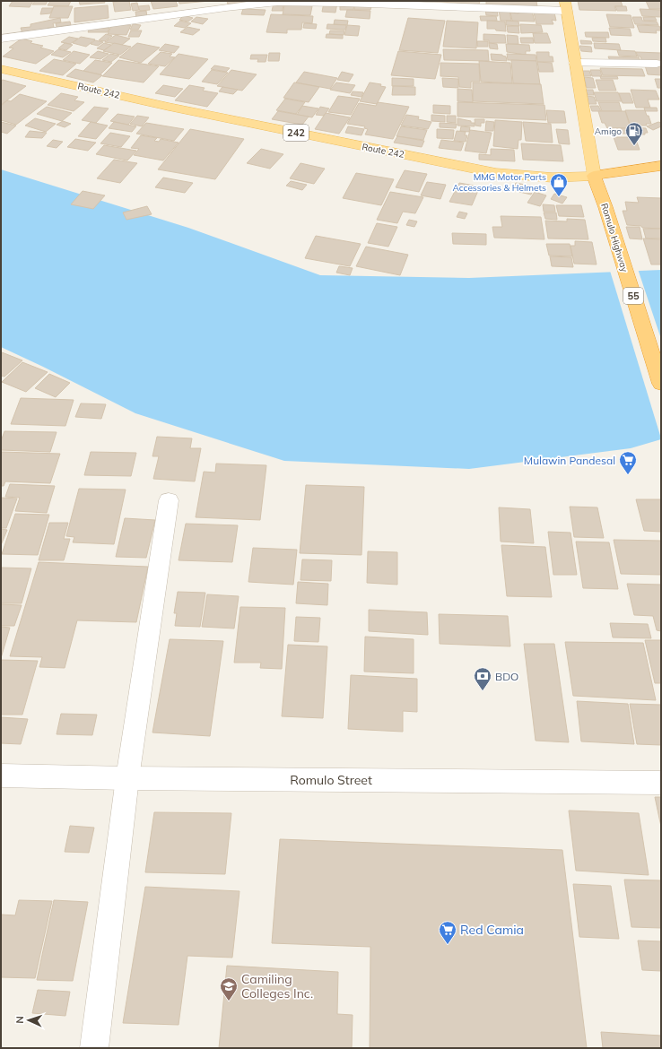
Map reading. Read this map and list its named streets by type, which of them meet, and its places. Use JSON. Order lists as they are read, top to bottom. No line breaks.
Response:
{"streets":{"highway":["Romulo Highway","55"],"main road":["Route 242","242"],"street":["Romulo Street"]},"crossings":[["Route 242","Romulo Highway"]],"places":{"fuel station":["Amigo"],"shop":["MMG Motor Parts Accessories & Helmets"],"supermarket":["Mulawin Pandesal","Red Camia"],"bank":["BDO"],"school or university":["Camiling Colleges Inc."]},"north":"left"}
